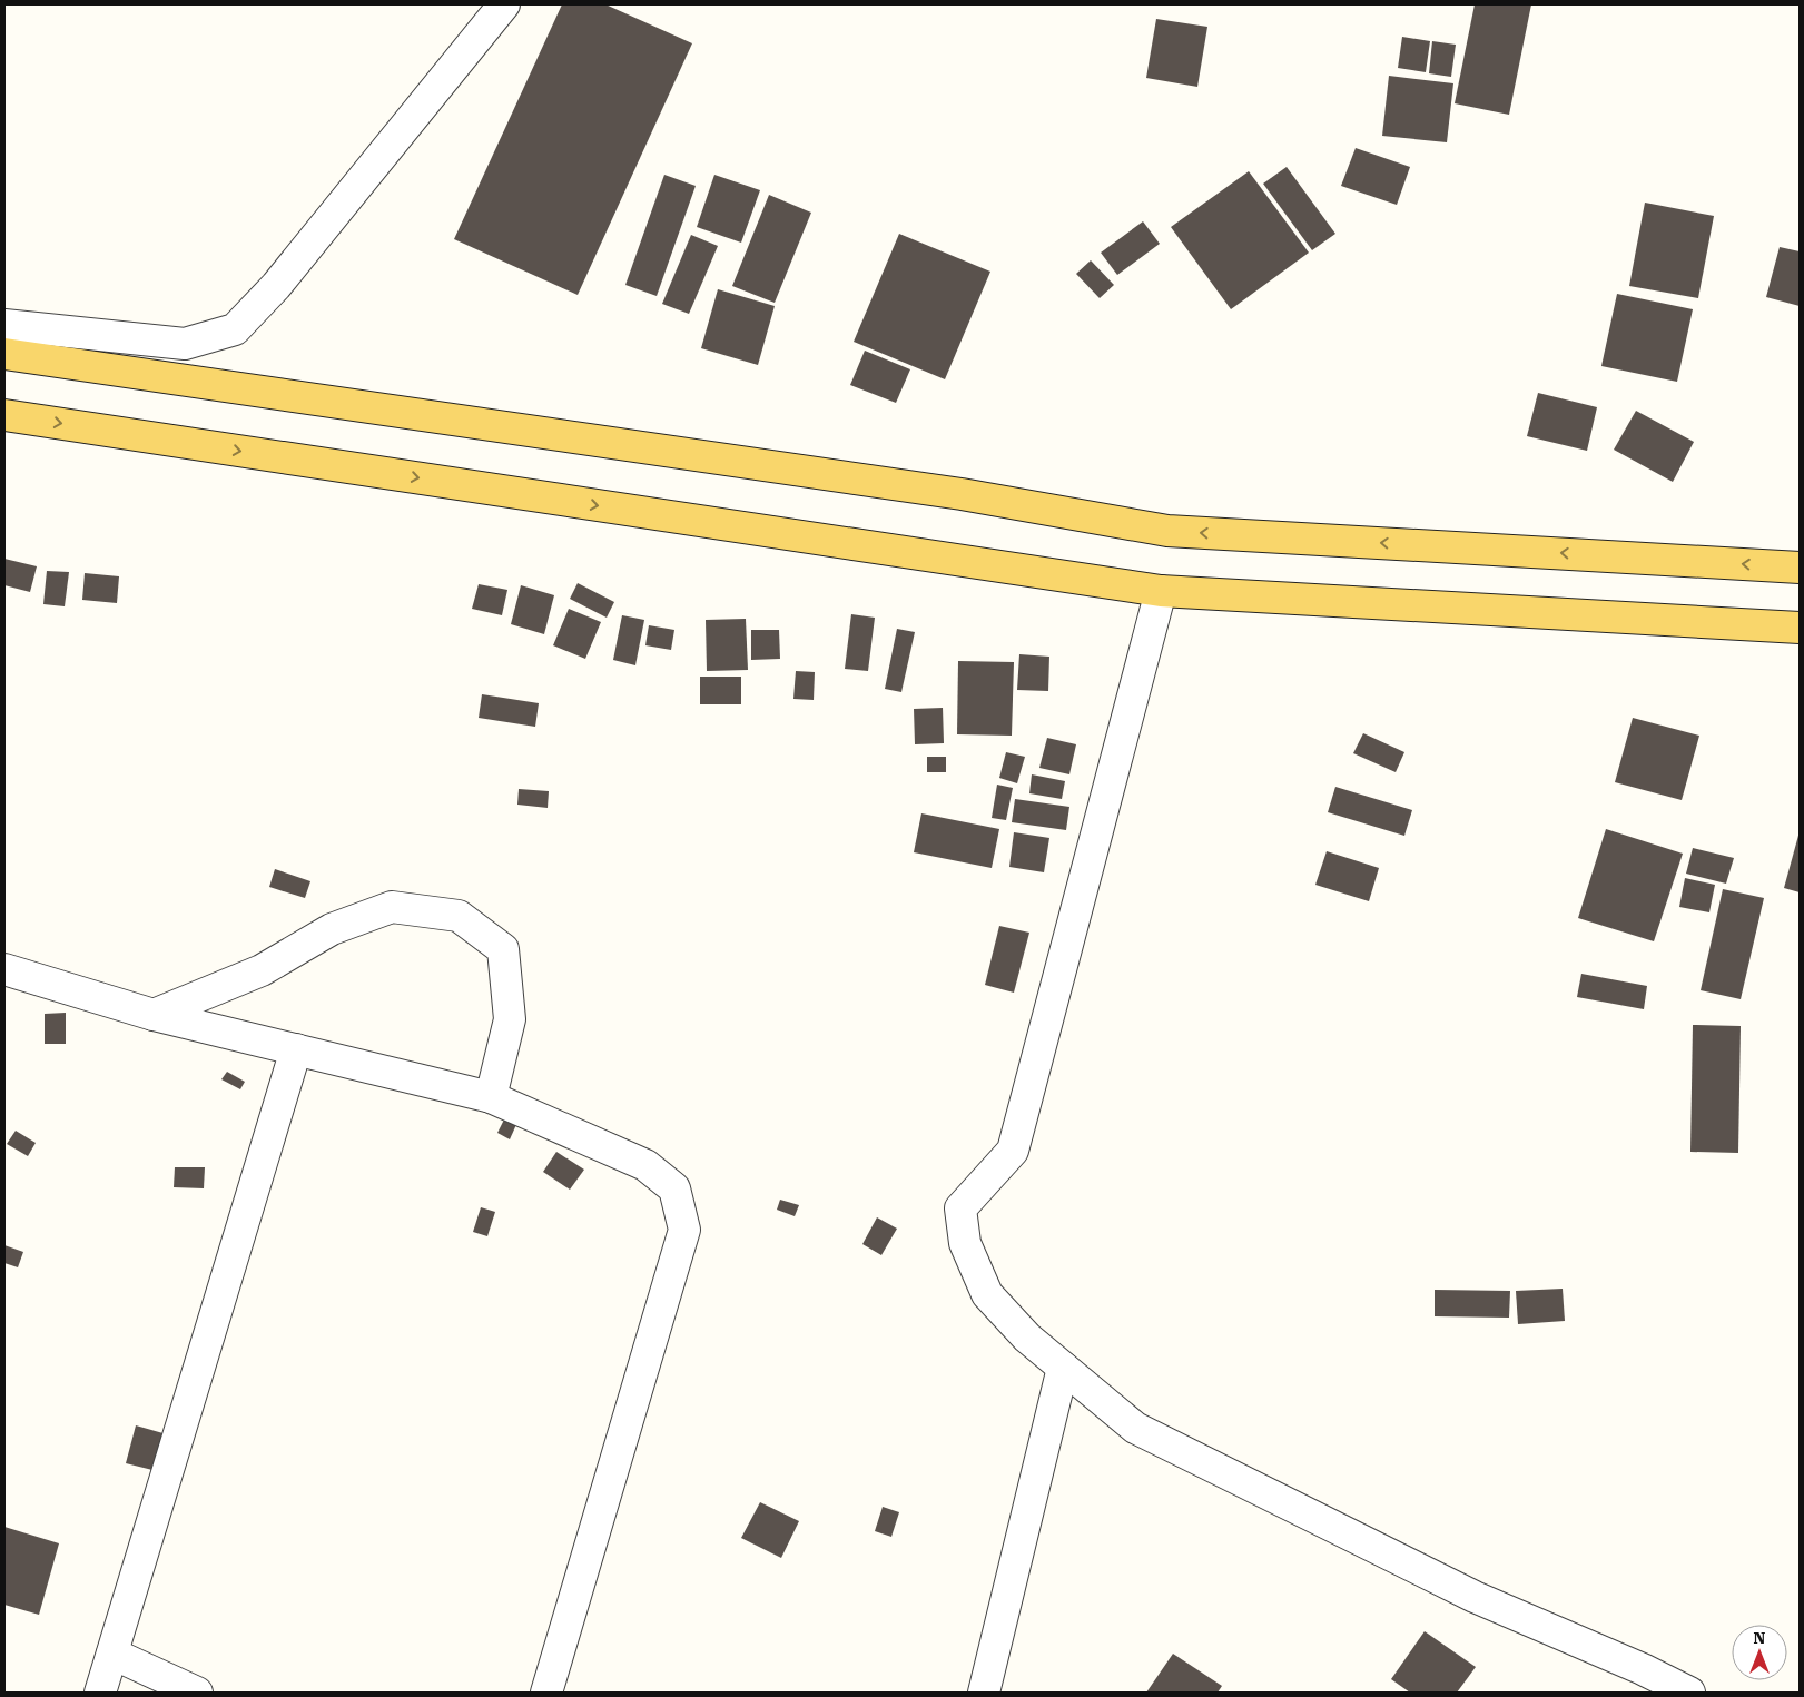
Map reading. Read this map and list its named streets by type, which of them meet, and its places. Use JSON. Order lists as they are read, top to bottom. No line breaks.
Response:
{"north":"top"}
